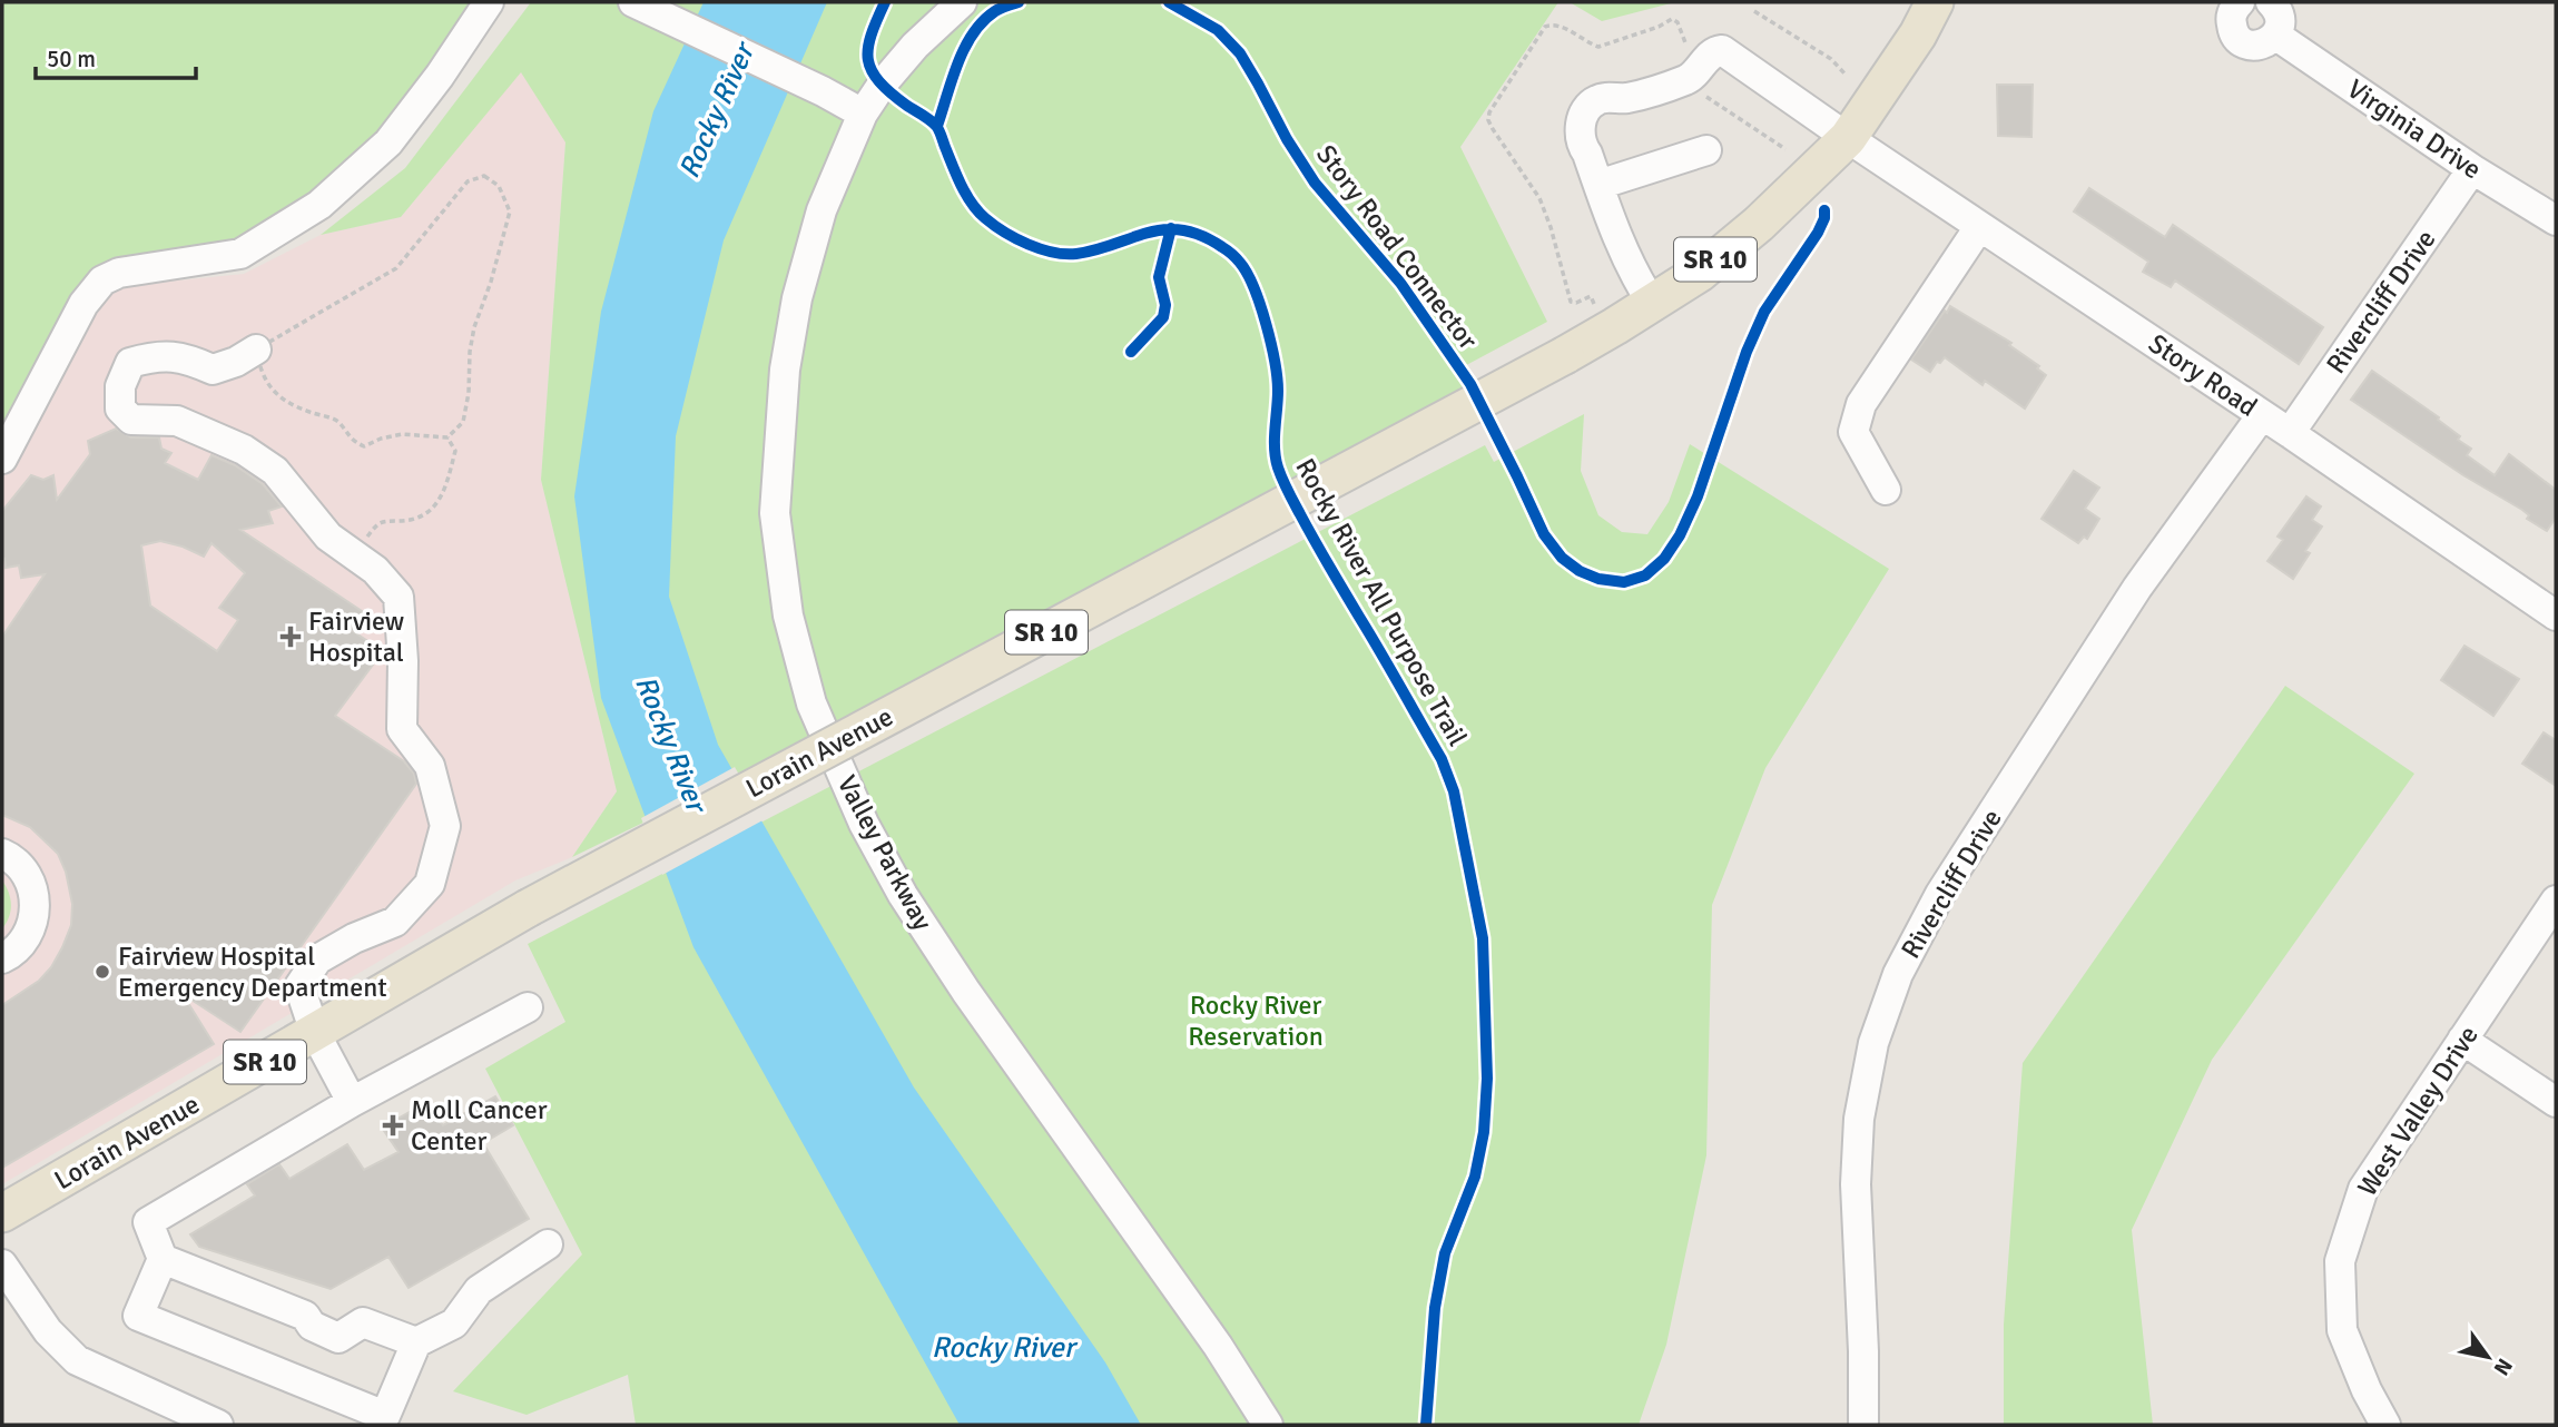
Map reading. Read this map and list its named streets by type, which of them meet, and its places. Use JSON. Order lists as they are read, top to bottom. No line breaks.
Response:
{"streets":{"main road":["SR 10","Lorain Avenue"],"street":["Virginia Drive","Rivercliff Drive","Story Road","Valley Parkway","West Valley Drive"],"cycle path":["Story Road Connector","Rocky River All Purpose Trail"]},"crossings":[["Virginia Drive","Rivercliff Drive"],["SR 10","Story Road"],["SR 10","Lorain Avenue"],["Rivercliff Drive","Story Road"]],"water":["Rocky River"],"parks":["Rocky River Reservation"],"places":{"health":["Fairview Hospital","Moll Cancer Center"],"other":["Fairview Hospital Emergency Department"]},"scale_bar":"50 m","north":"bottom right"}
